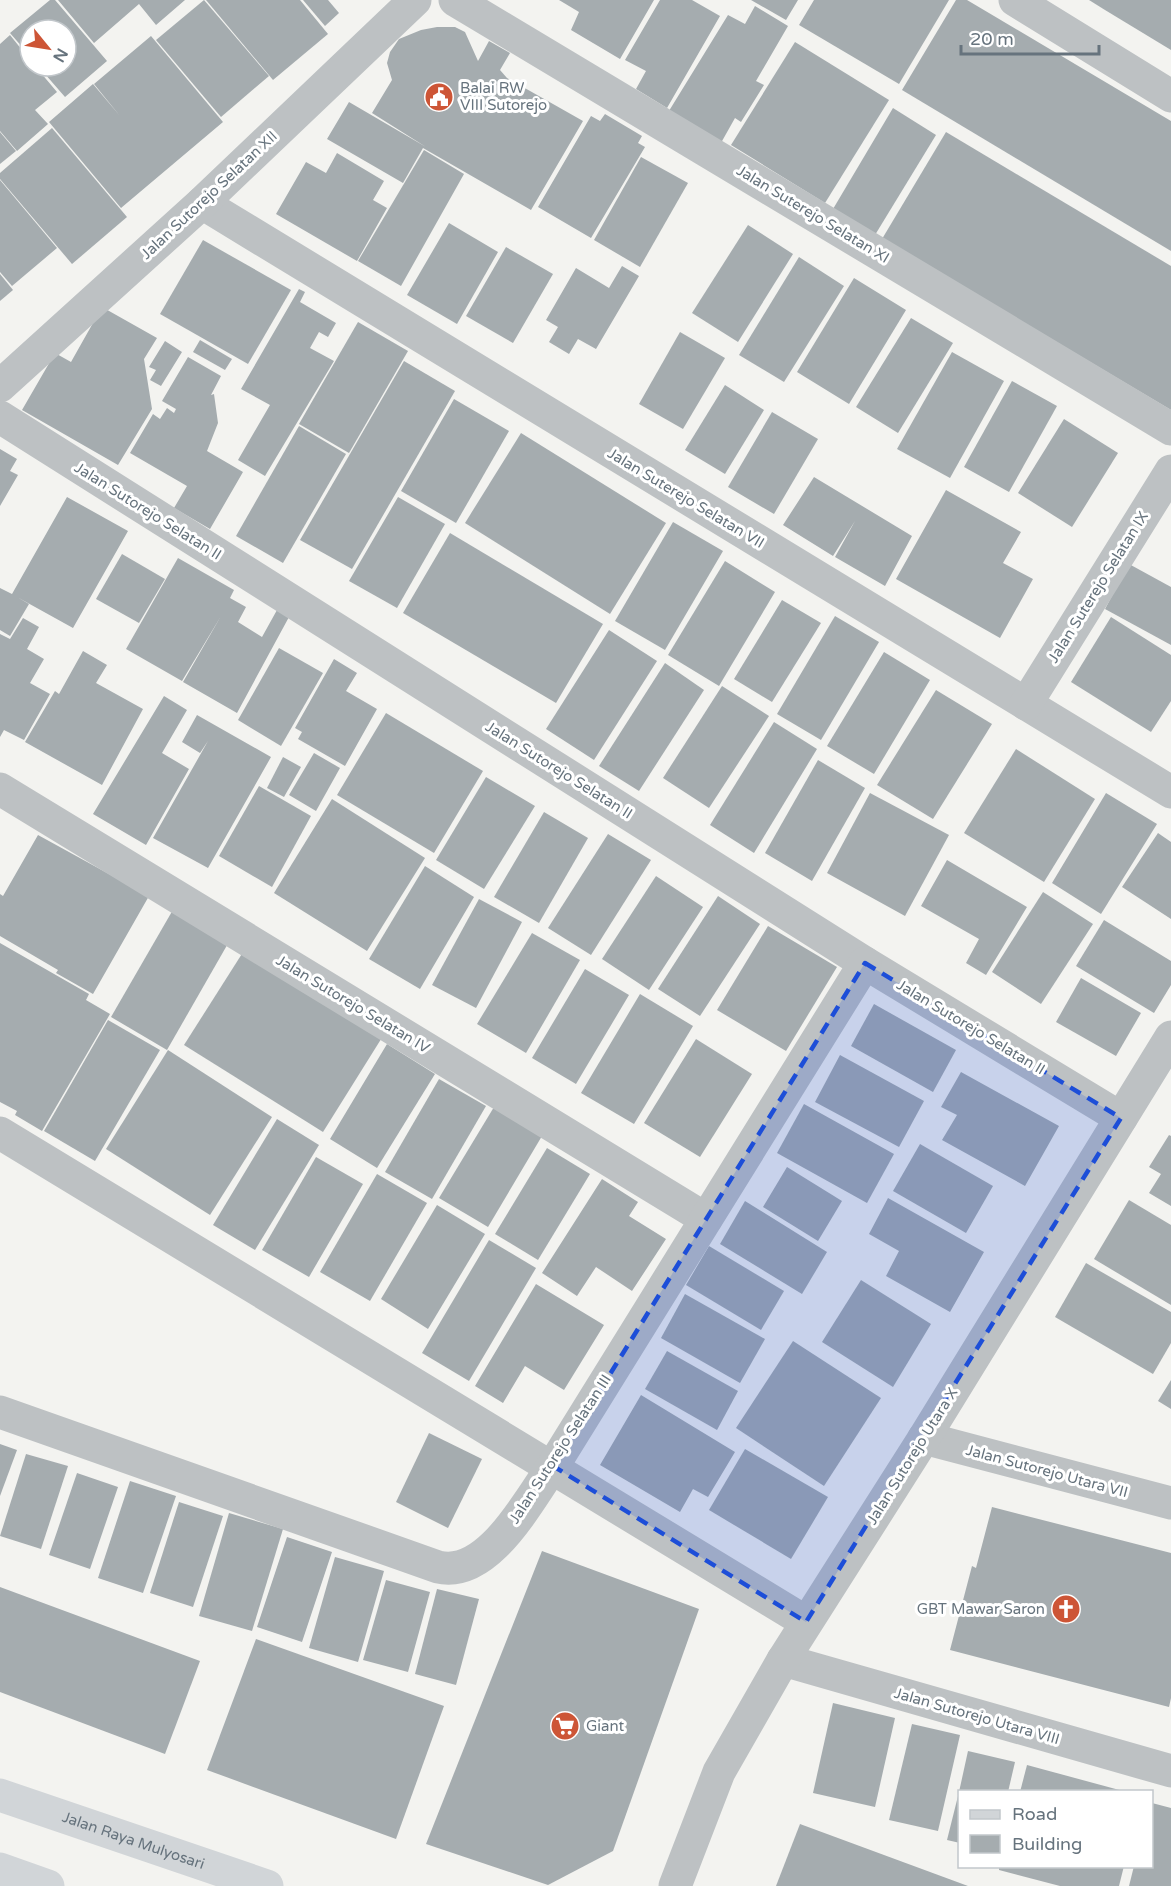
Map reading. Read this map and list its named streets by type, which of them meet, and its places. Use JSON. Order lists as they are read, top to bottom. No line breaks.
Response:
{"streets":{"main road":["Jalan Raya Mulyosari"],"street":["Jalan Sutorejo Selatan XII","Jalan Suterejo Selatan XI","Jalan Suterejo Selatan VII","Jalan Sutorejo Selatan II","Jalan Suterejo Selatan IX","Jalan Sutorejo Selatan IV","Jalan Sutorejo Selatan III","Jalan Sutorejo Utara X","Jalan Sutorejo Utara VII","Jalan Sutorejo Utara VIII"]},"crossings":[["Jalan Sutorejo Selatan XII","Jalan Suterejo Selatan VII"],["Jalan Suterejo Selatan VII","Jalan Suterejo Selatan IX"],["Jalan Sutorejo Selatan II","Jalan Sutorejo Selatan III"],["Jalan Sutorejo Selatan II","Jalan Sutorejo Utara X"],["Jalan Sutorejo Selatan IV","Jalan Sutorejo Selatan III"],["Jalan Sutorejo Utara X","Jalan Sutorejo Utara VII"],["Jalan Sutorejo Utara X","Jalan Sutorejo Utara VIII"]],"places":{"public building":["Balai RW VIII Sutorejo"],"church":["GBT Mawar Saron"],"supermarket":["Giant"]},"legend":["Road","Building"],"scale_bar":"20 m","north":"bottom right"}
